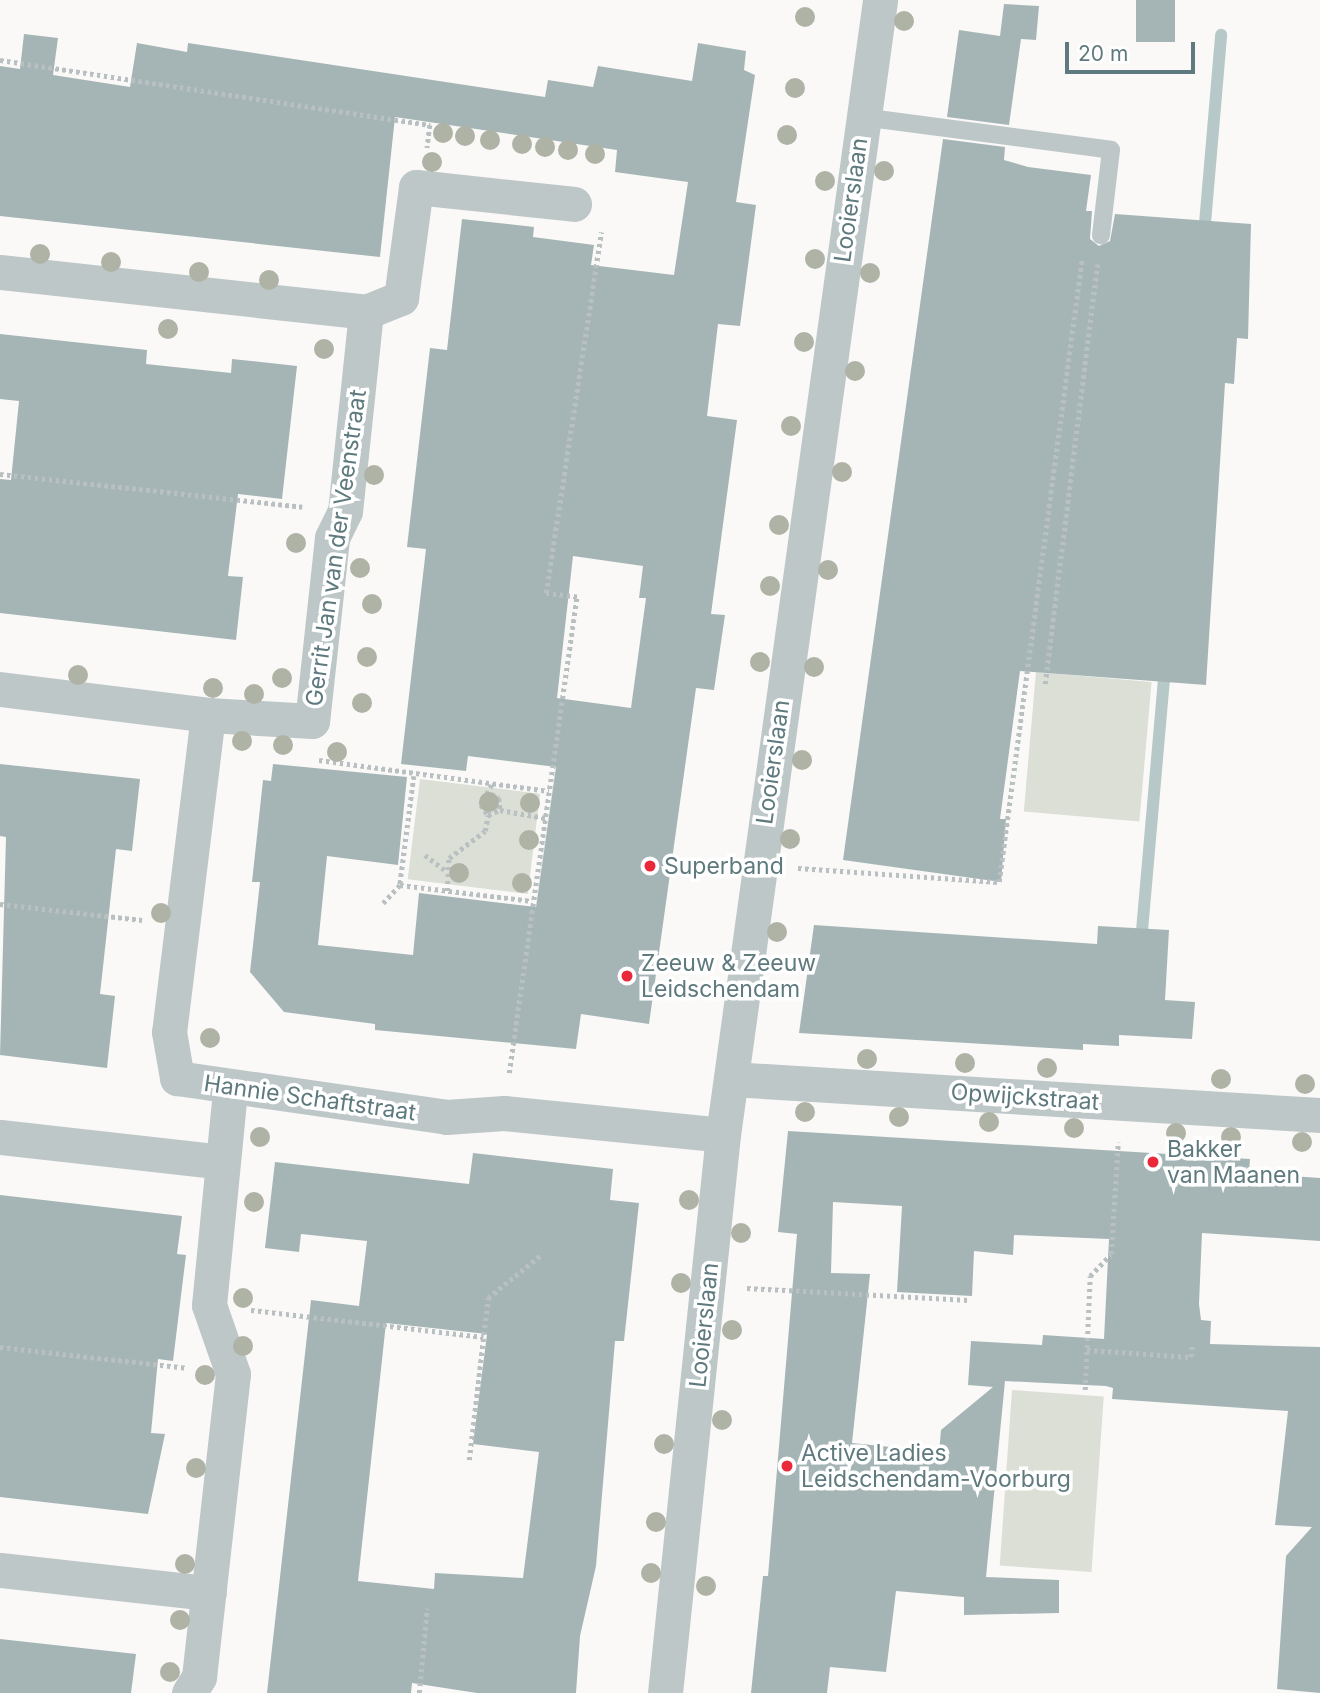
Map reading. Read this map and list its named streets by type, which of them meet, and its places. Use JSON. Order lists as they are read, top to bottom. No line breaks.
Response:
{"streets":{"street":["Looierslaan","Gerrit Jan van der Veenstraat","Opwijckstraat","Hannie Schaftstraat"]},"crossings":[["Looierslaan","Opwijckstraat"],["Looierslaan","Hannie Schaftstraat"],["Gerrit Jan van der Veenstraat","Hannie Schaftstraat"]],"places":["Superband","Zeeuw & Zeeuw Leidschendam","Bakker van Maanen","Active Ladies Leidschendam-Voorburg"],"scale_bar":"20 m"}
